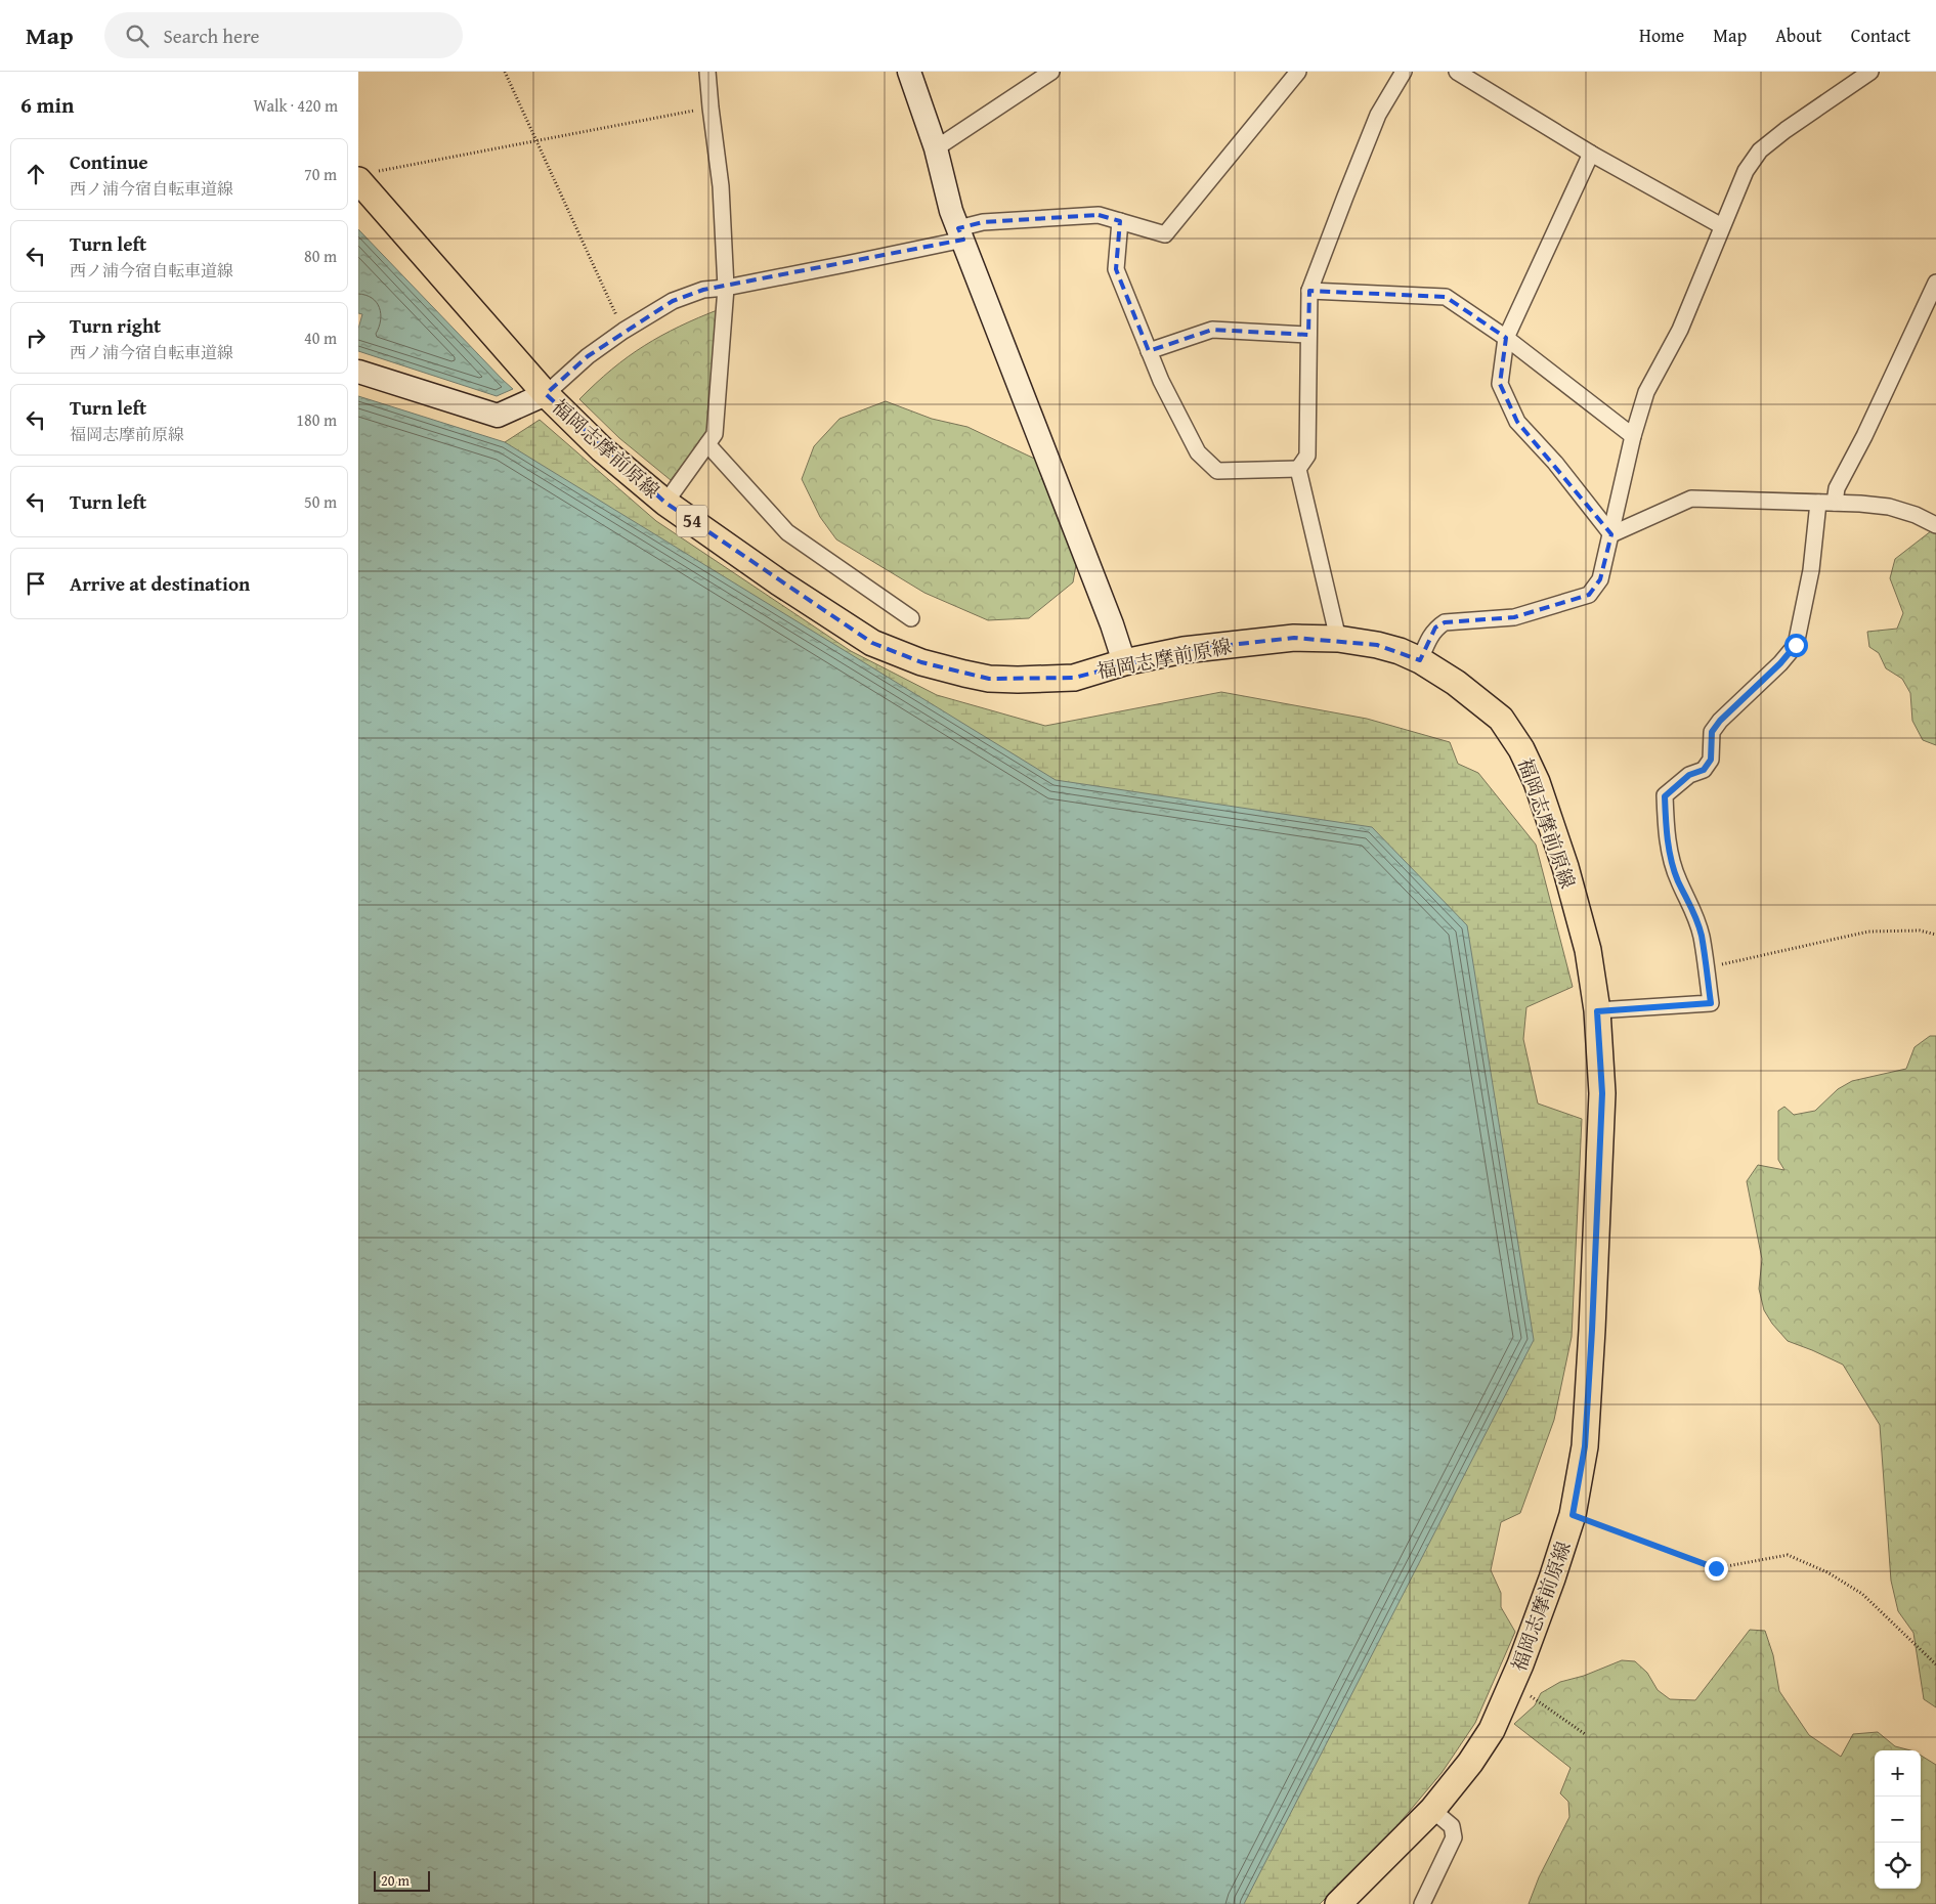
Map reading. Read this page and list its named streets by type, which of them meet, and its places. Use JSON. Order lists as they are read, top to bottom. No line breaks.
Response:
{"streets":{"main road":["福岡志摩前原線","54"]},"scale_bar":"20 m","page":{"header":"Map","search":"Search here","nav":["Home","Map","About","Contact"],"heading":["6 min","Walk · 420 m"],"list":[["Continue","西ノ浦今宿自転車道線","70 m"],["Turn left","西ノ浦今宿自転車道線","80 m"],["Turn right","西ノ浦今宿自転車道線","40 m"],["Turn left","福岡志摩前原線","180 m"],["Turn left","50 m"],"Arrive at destination"],"map_buttons":["+","−"],"scale":"20 m"}}
